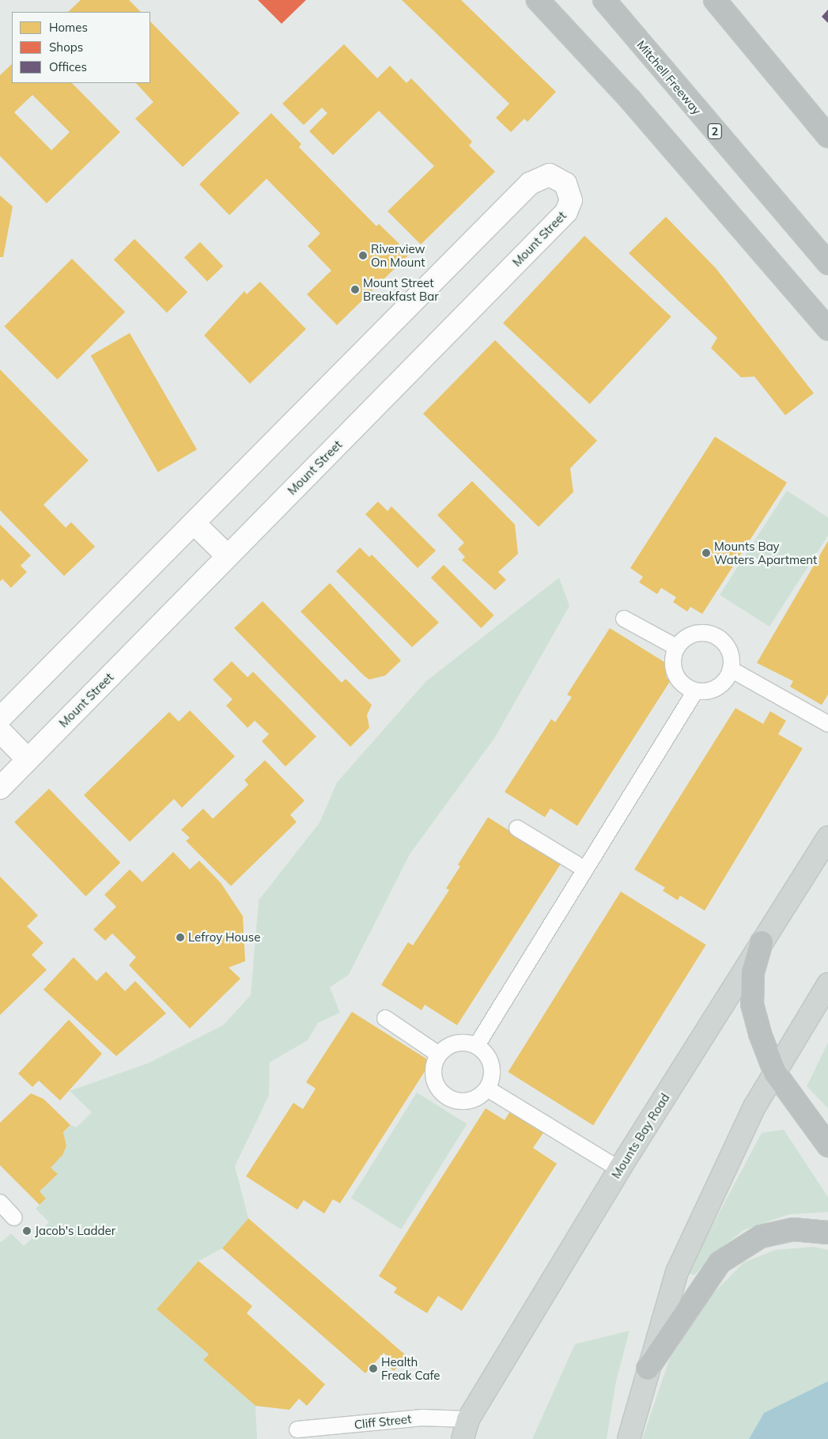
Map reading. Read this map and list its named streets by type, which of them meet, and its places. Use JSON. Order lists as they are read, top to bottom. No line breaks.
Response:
{"streets":{"highway":["Mitchell Freeway","2"],"main road":["Mounts Bay Road"],"street":["Mount Street"],"lane":["Cliff Street"]},"crossings":[["Mounts Bay Road","Cliff Street"]],"places":["Riverview On Mount","Mount Street Breakfast Bar","Mounts Bay Waters Apartment","Lefroy House","Jacob's Ladder","Health Freak Cafe"],"legend":["Homes","Shops","Offices"]}
